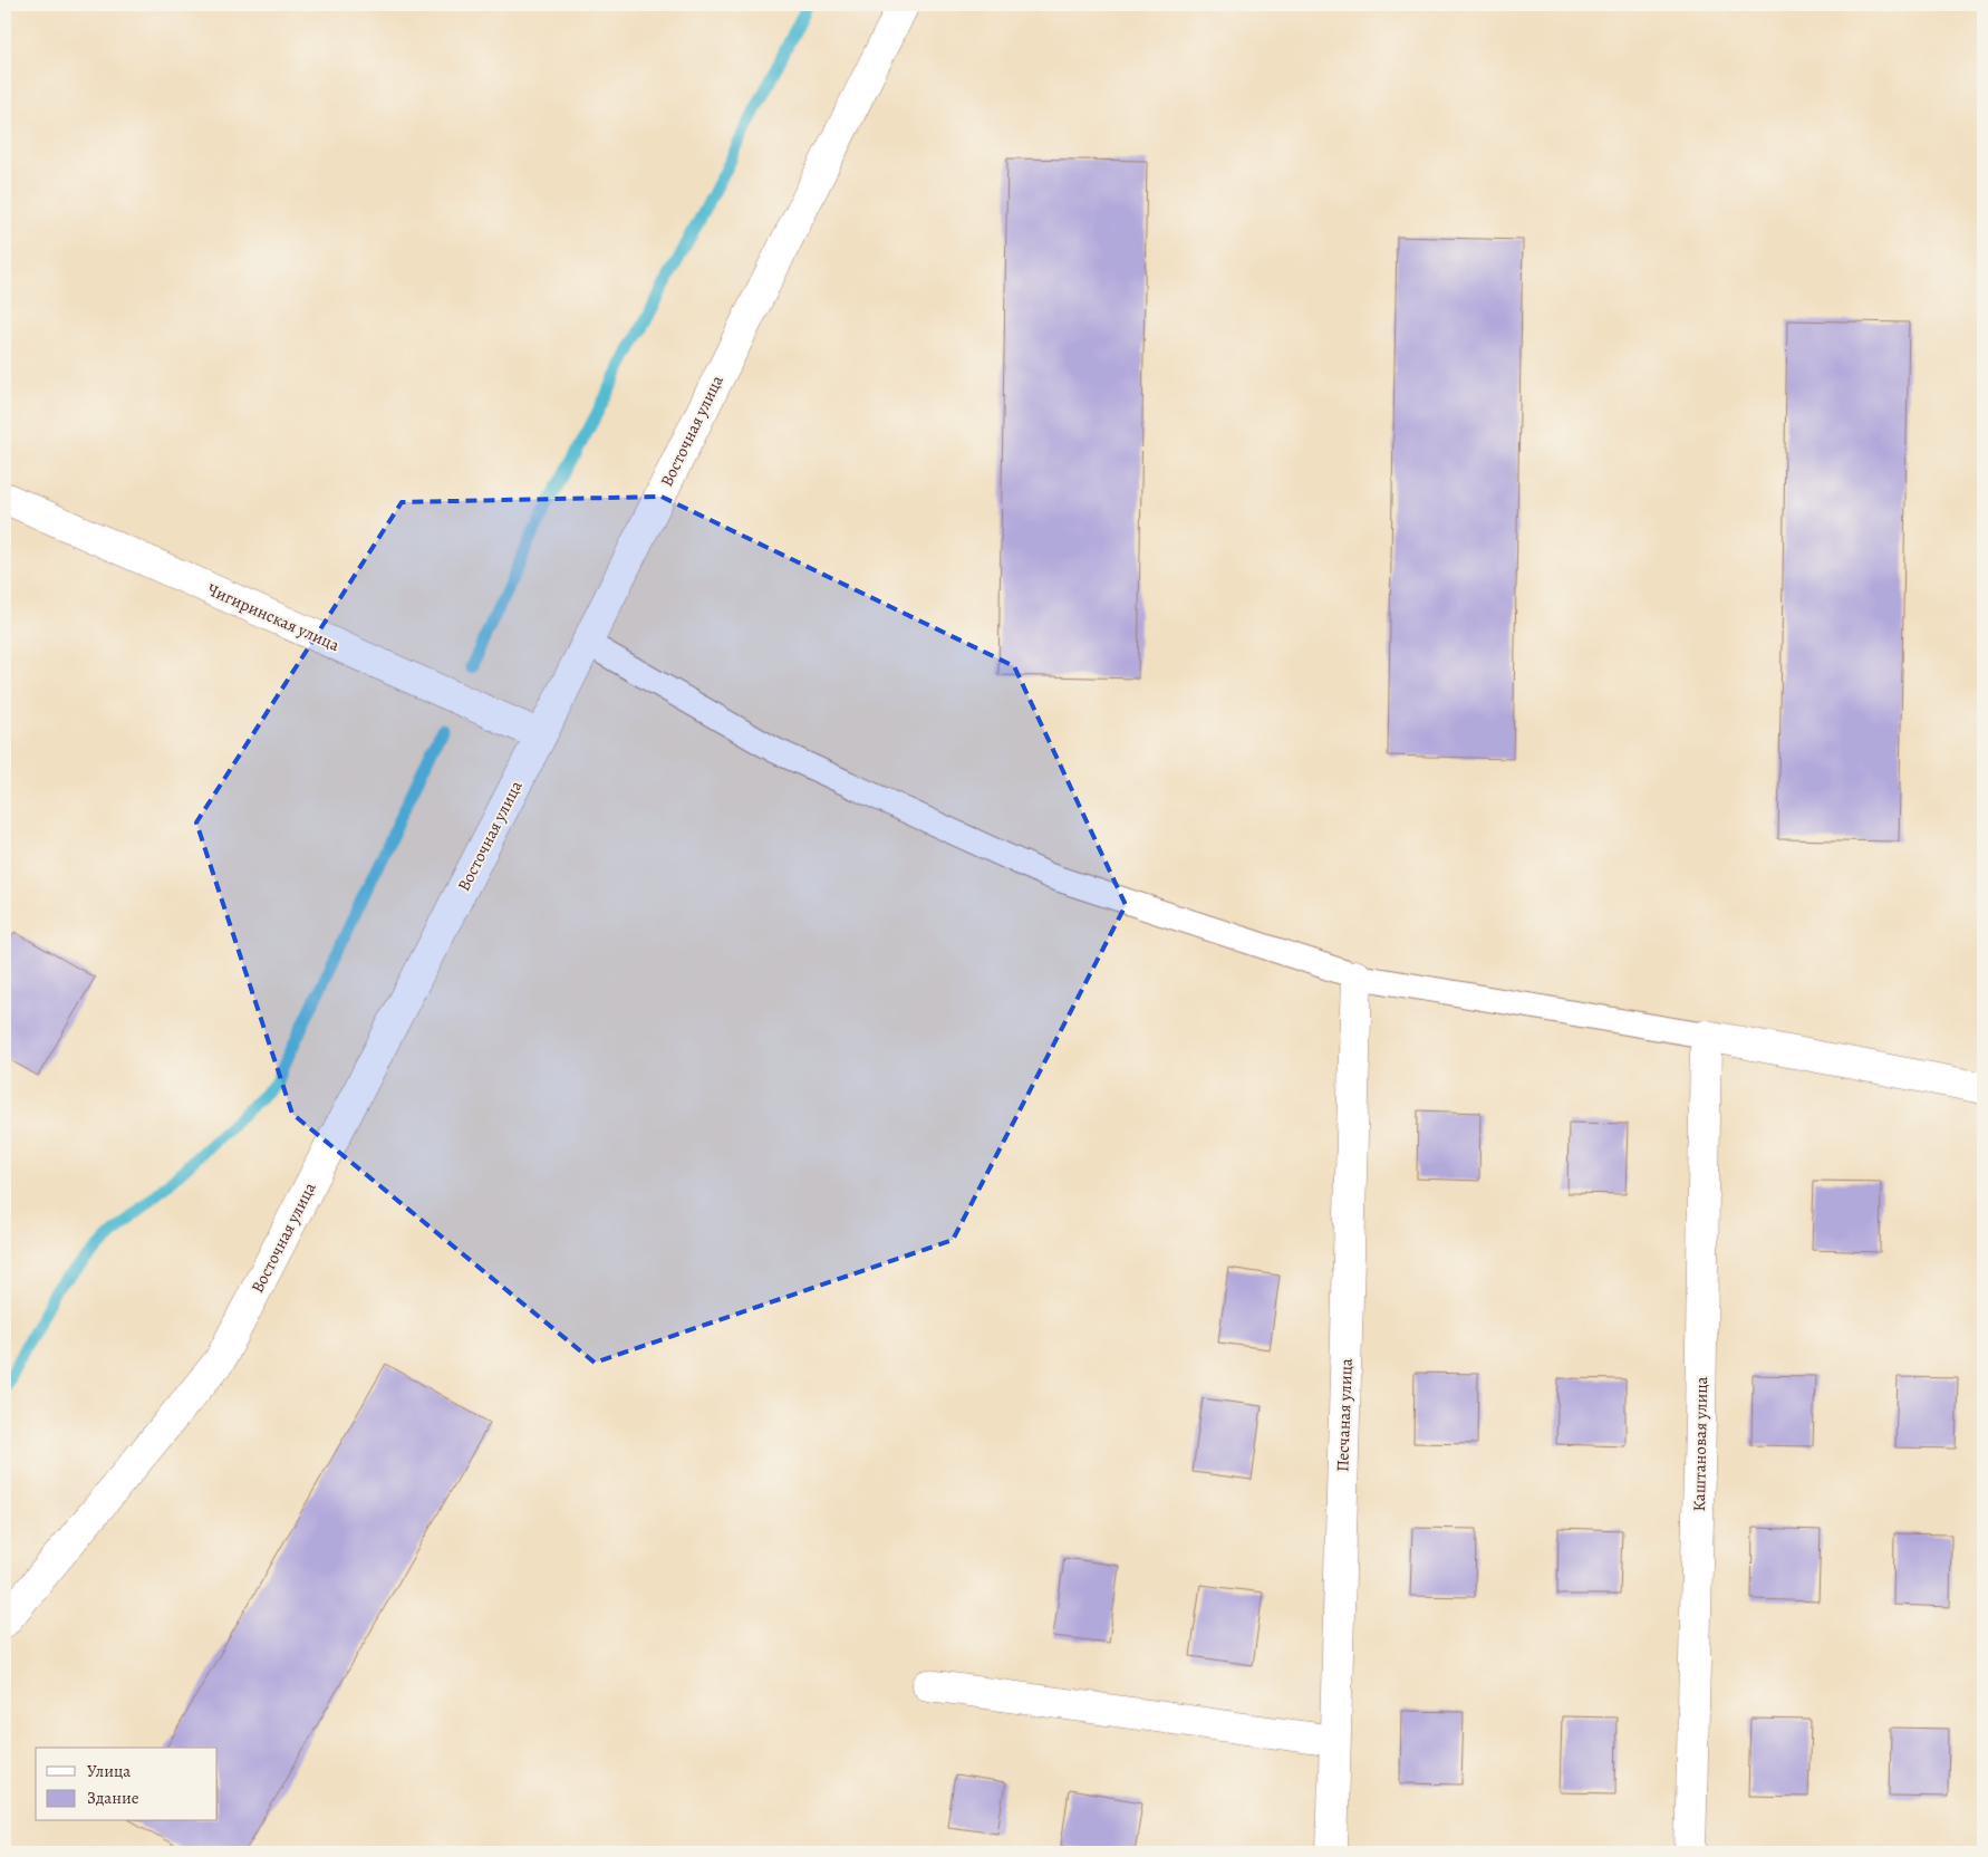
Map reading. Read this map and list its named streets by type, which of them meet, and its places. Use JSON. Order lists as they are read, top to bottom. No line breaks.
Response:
{"streets":{"street":["Восточная улица","Чигиринская улица","Песчаная улица","Каштановая улица"]},"crossings":[["Восточная улица","Чигиринская улица"]],"legend":["Улица","Здание"]}
